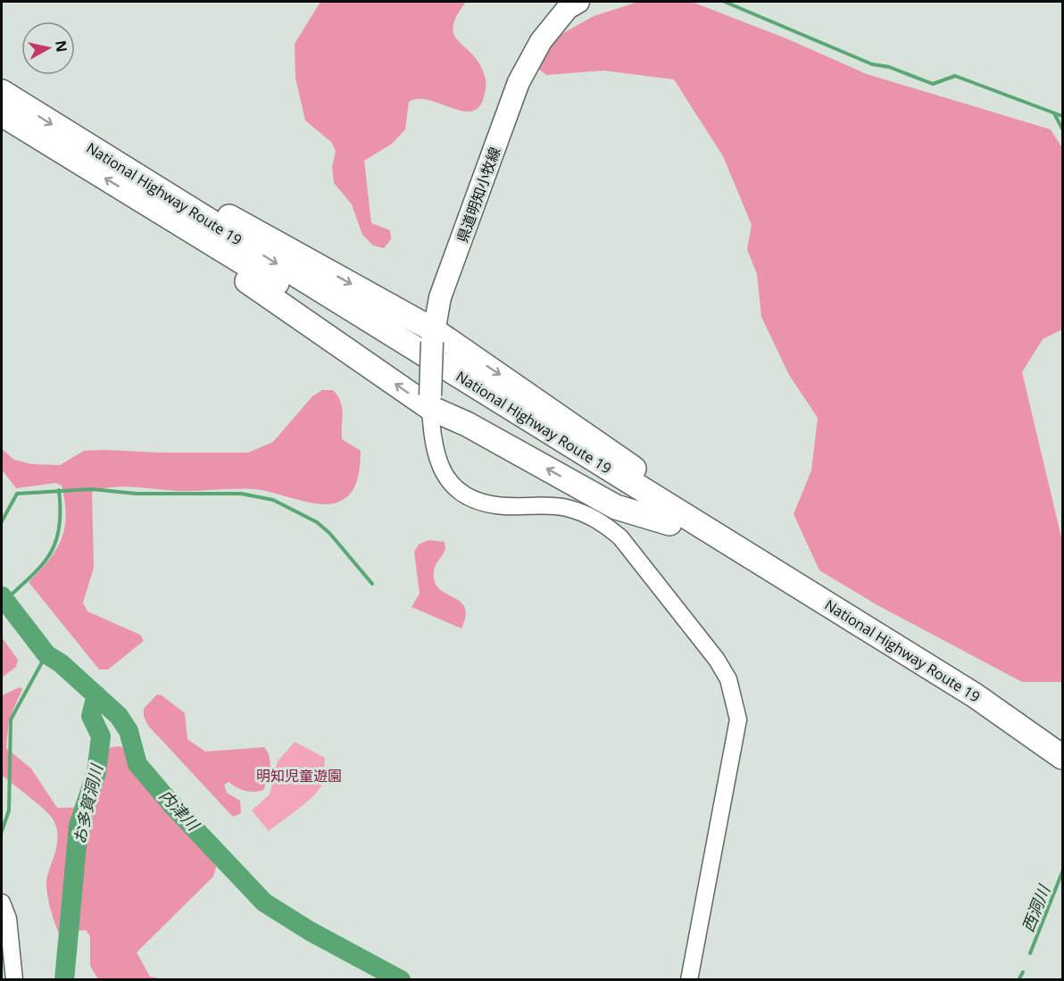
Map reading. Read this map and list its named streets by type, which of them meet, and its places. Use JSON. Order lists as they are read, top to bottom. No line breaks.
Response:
{"streets":{"highway":["National Highway Route 19"],"main road":["県道明知小牧線"]},"water":["お多賀洞川","内津川","西洞川"],"parks":["明知児童遊園"],"north":"right"}
